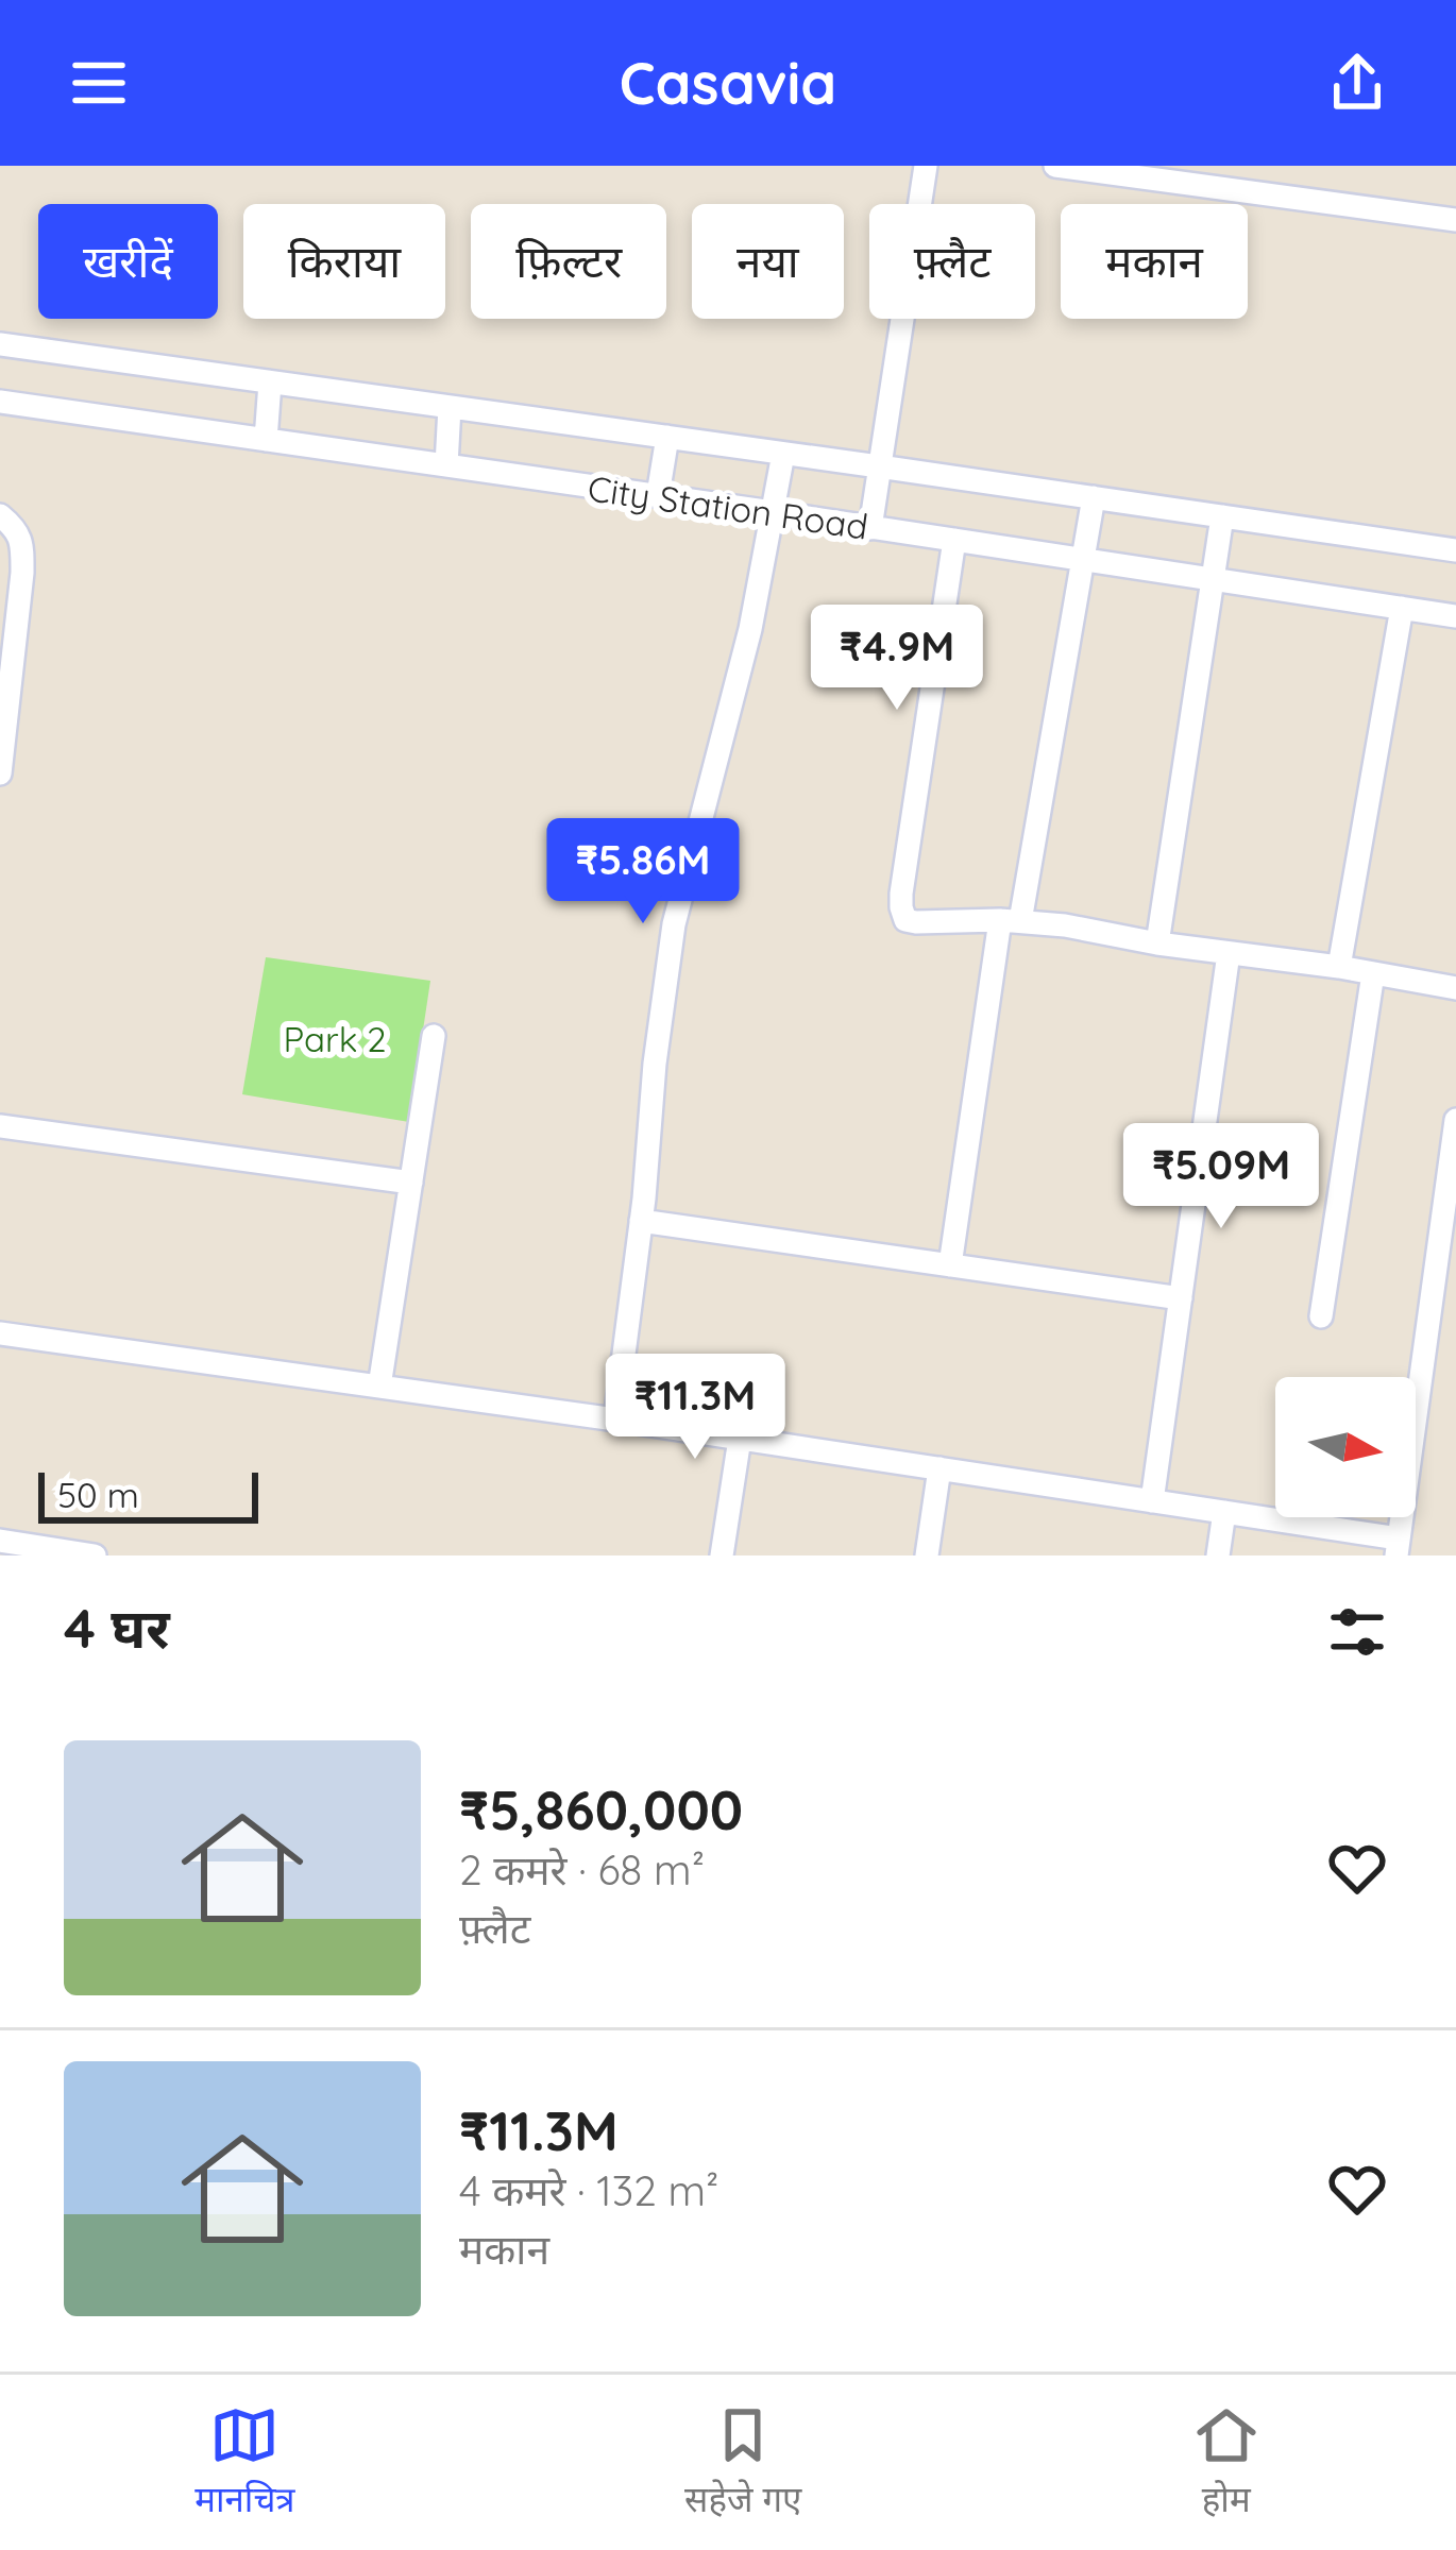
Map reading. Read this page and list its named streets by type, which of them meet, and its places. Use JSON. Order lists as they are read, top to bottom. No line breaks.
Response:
{"streets":{"street":["City Station Road"]},"parks":["Park 2"],"scale_bar":"50 m","north":"right","page":{"header":"Casavia","chip":["खरीदें","किराया","फ़िल्टर","नया","फ़्लैट","मकान"],"price":["₹4.9M","₹5.86M","₹5.09M","₹11.3M"],"scale":"50 m","heading":"4 घर","list":[{"name":"₹5,860,000","note":"2 कमरे · 68 m² · फ़्लैट"},{"name":"₹11.3M","note":"4 कमरे · 132 m² · मकान"}],"tabs":["मानचित्र","सहेजे गए","होम"]}}
